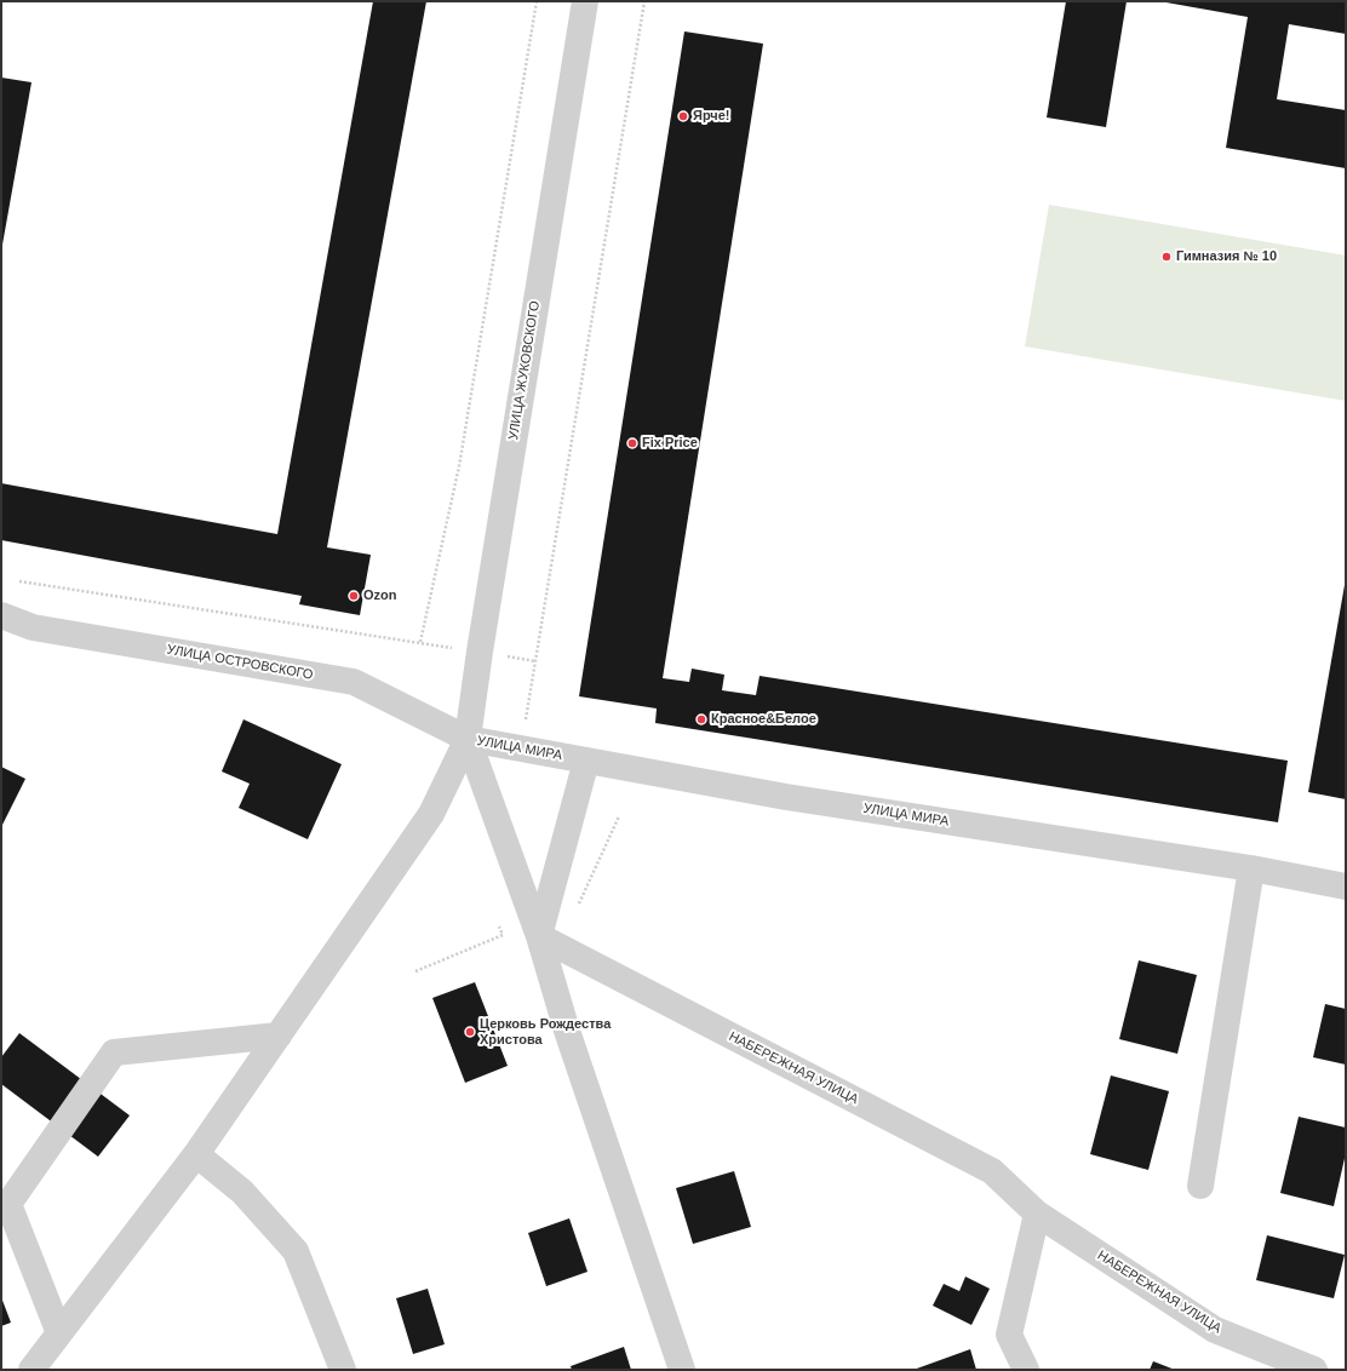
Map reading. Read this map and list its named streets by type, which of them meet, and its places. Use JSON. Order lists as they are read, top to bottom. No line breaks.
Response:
{"streets":{"street":["УЛИЦА ЖУКОВСКОГО","УЛИЦА ОСТРОВСКОГО","УЛИЦА МИРА","НАБЕРЕЖНАЯ УЛИЦА"]},"crossings":[["УЛИЦА ЖУКОВСКОГО","УЛИЦА ОСТРОВСКОГО"],["УЛИЦА ЖУКОВСКОГО","УЛИЦА МИРА"],["УЛИЦА ОСТРОВСКОГО","УЛИЦА МИРА"]],"places":["Ярче!","Гимназия № 10","Fix Price","Ozon","Красное&Белое","Церковь Рождества Христова"]}
